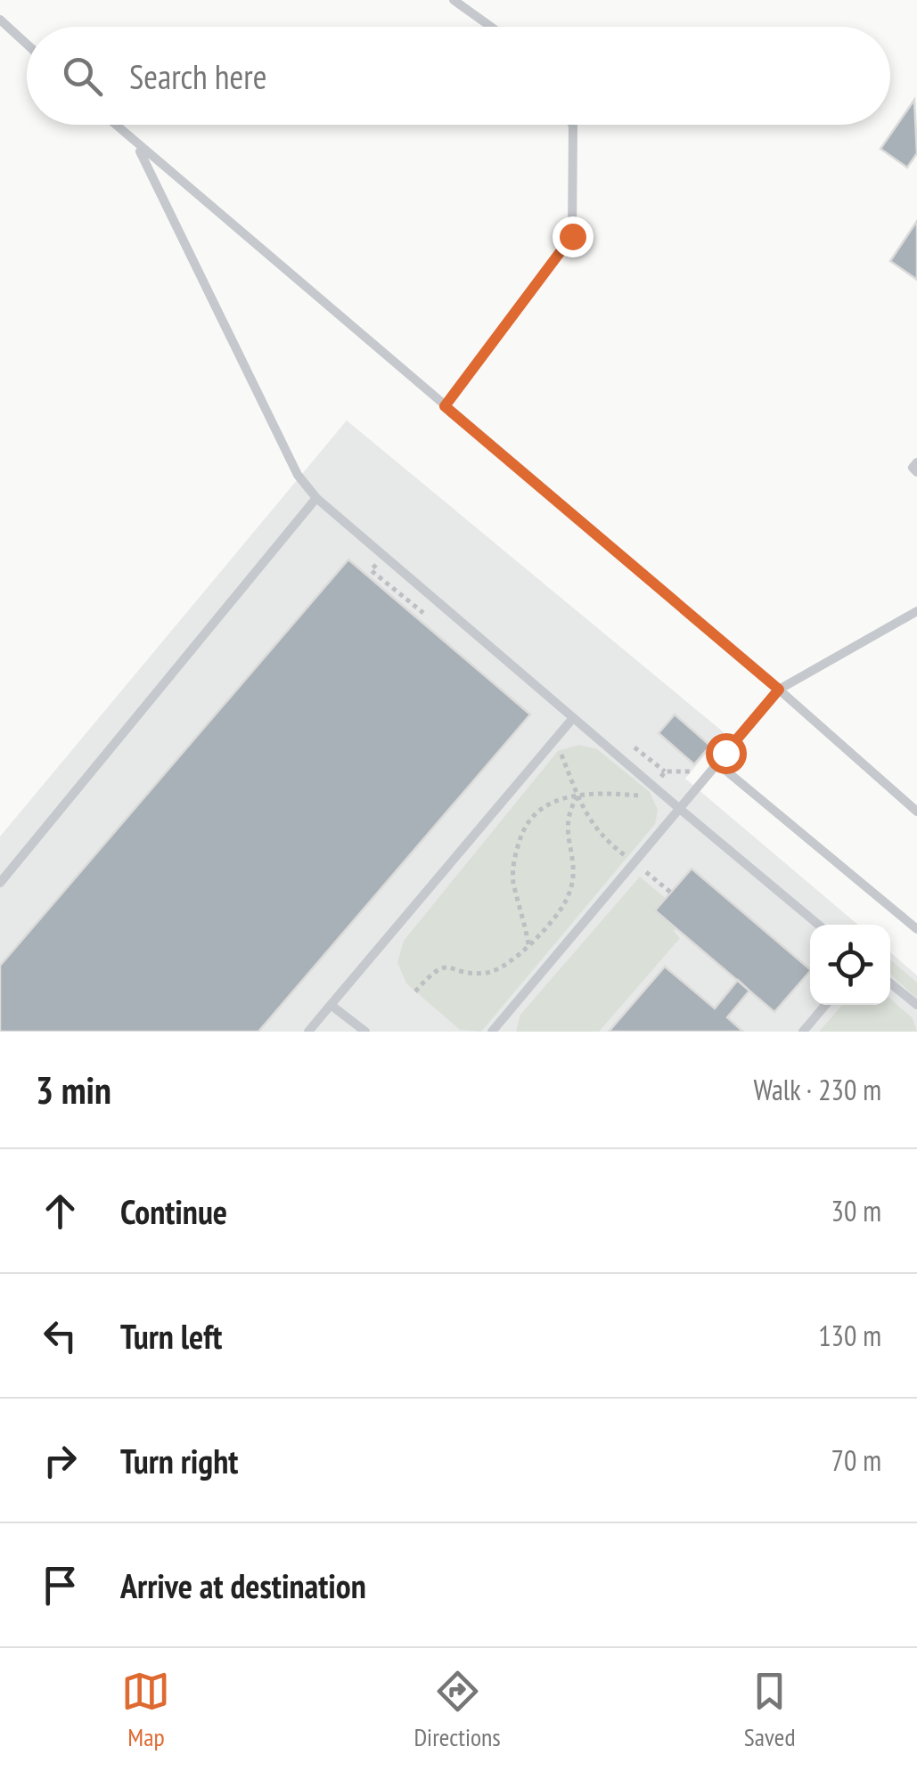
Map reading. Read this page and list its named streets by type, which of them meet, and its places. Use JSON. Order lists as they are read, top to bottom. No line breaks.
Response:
{"page":{"search":"Search here","heading":["3 min","Walk · 230 m"],"list":[["Continue","30 m"],["Turn left","130 m"],["Turn right","70 m"],"Arrive at destination"],"nav":["Map","Directions","Saved"]}}
